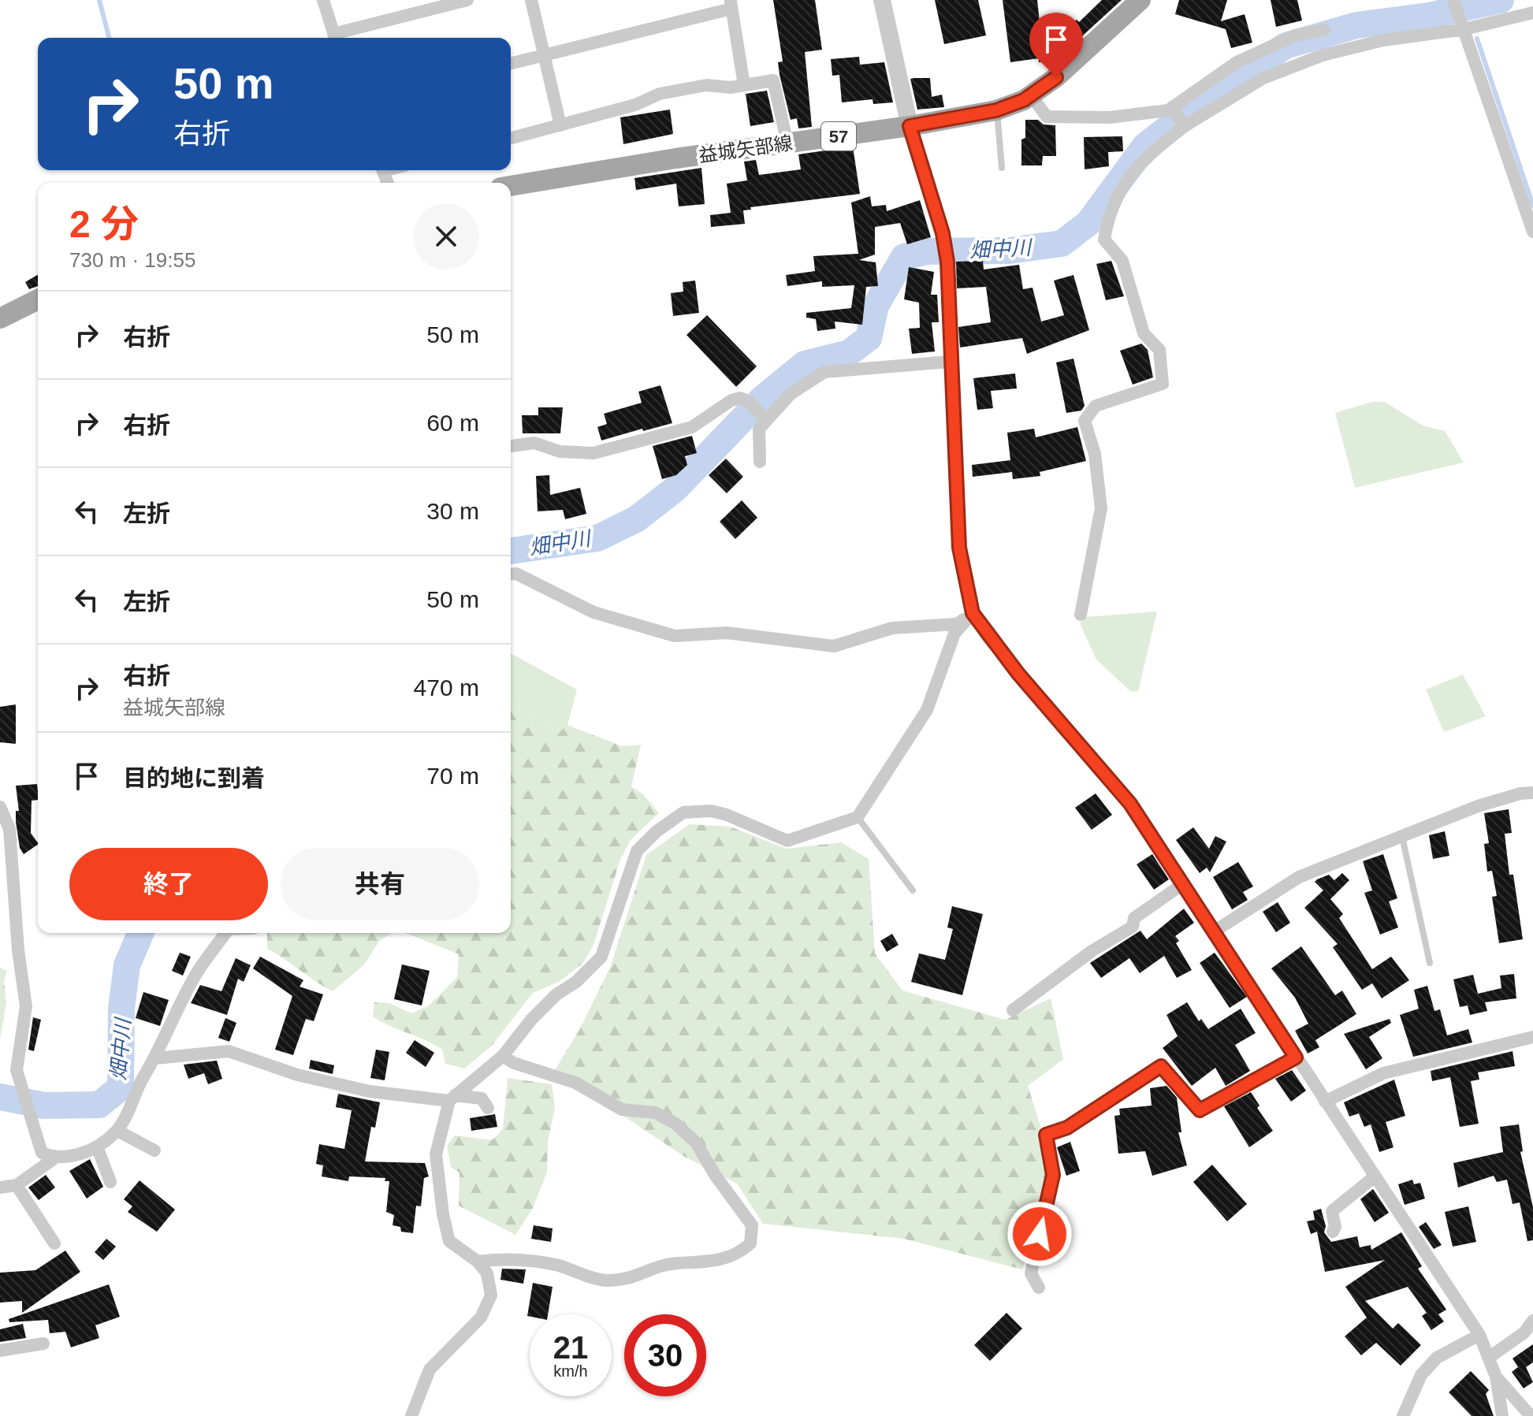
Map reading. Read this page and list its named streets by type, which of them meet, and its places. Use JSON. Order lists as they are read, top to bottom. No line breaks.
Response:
{"streets":{"main road":["57","益城矢部線"]},"water":["畑中川"],"page":{"turn":["50 m","右折"],"heading":["2 分","730 m · 19:55"],"list":[{"name":"右折","value":"50 m"},{"name":"右折","value":"60 m"},{"name":"左折","value":"30 m"},{"name":"左折","value":"50 m"},{"name":"右折","note":"益城矢部線","value":"470 m"},{"name":"目的地に到着","value":"70 m"}],"buttons":["終了","共有"],"speed":"21 km/h","limit":"30"}}
